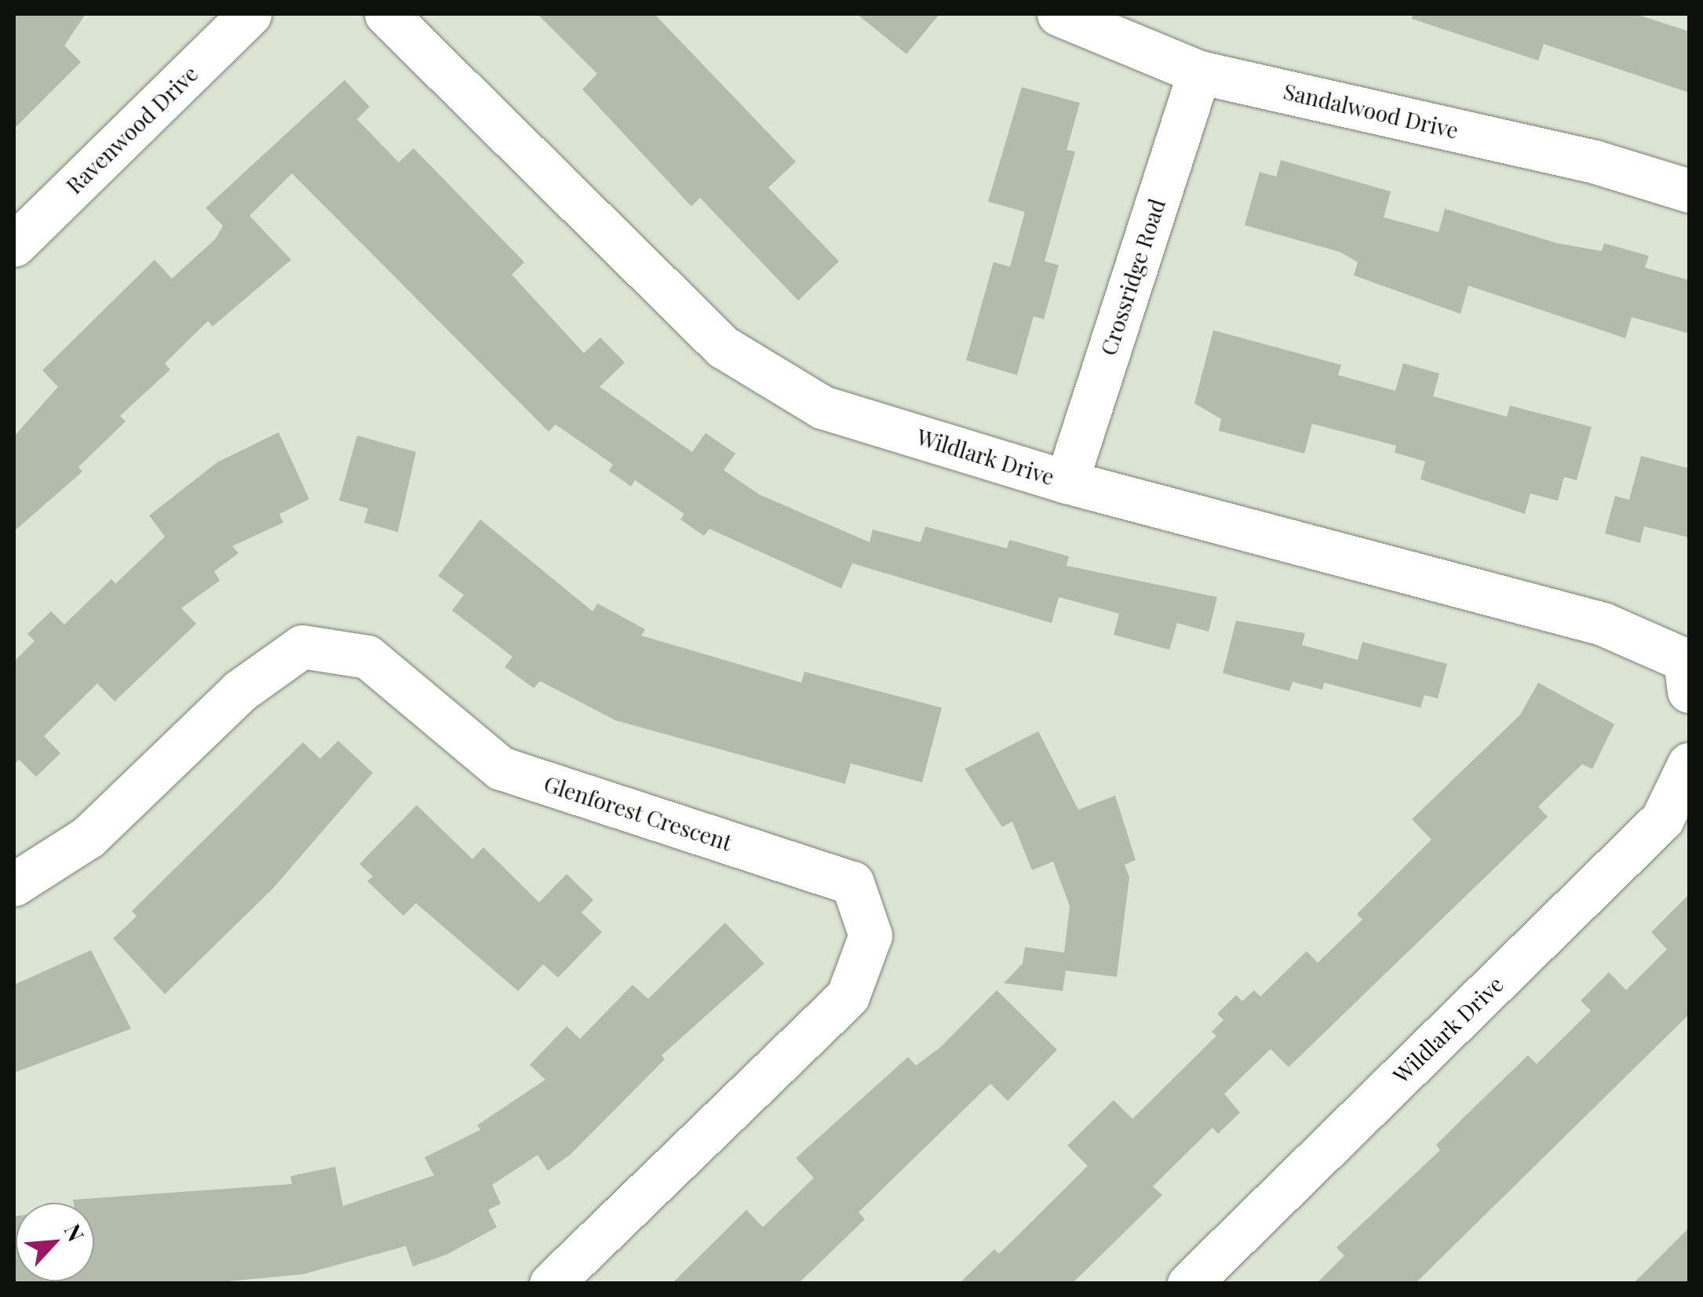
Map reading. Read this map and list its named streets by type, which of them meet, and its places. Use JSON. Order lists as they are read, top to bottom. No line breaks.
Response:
{"streets":{"street":["Sandalwood Drive","Ravenwood Drive","Crossridge Road","Wildlark Drive","Glenforest Crescent"]},"crossings":[["Sandalwood Drive","Crossridge Road"],["Crossridge Road","Wildlark Drive"]],"north":"top right"}
